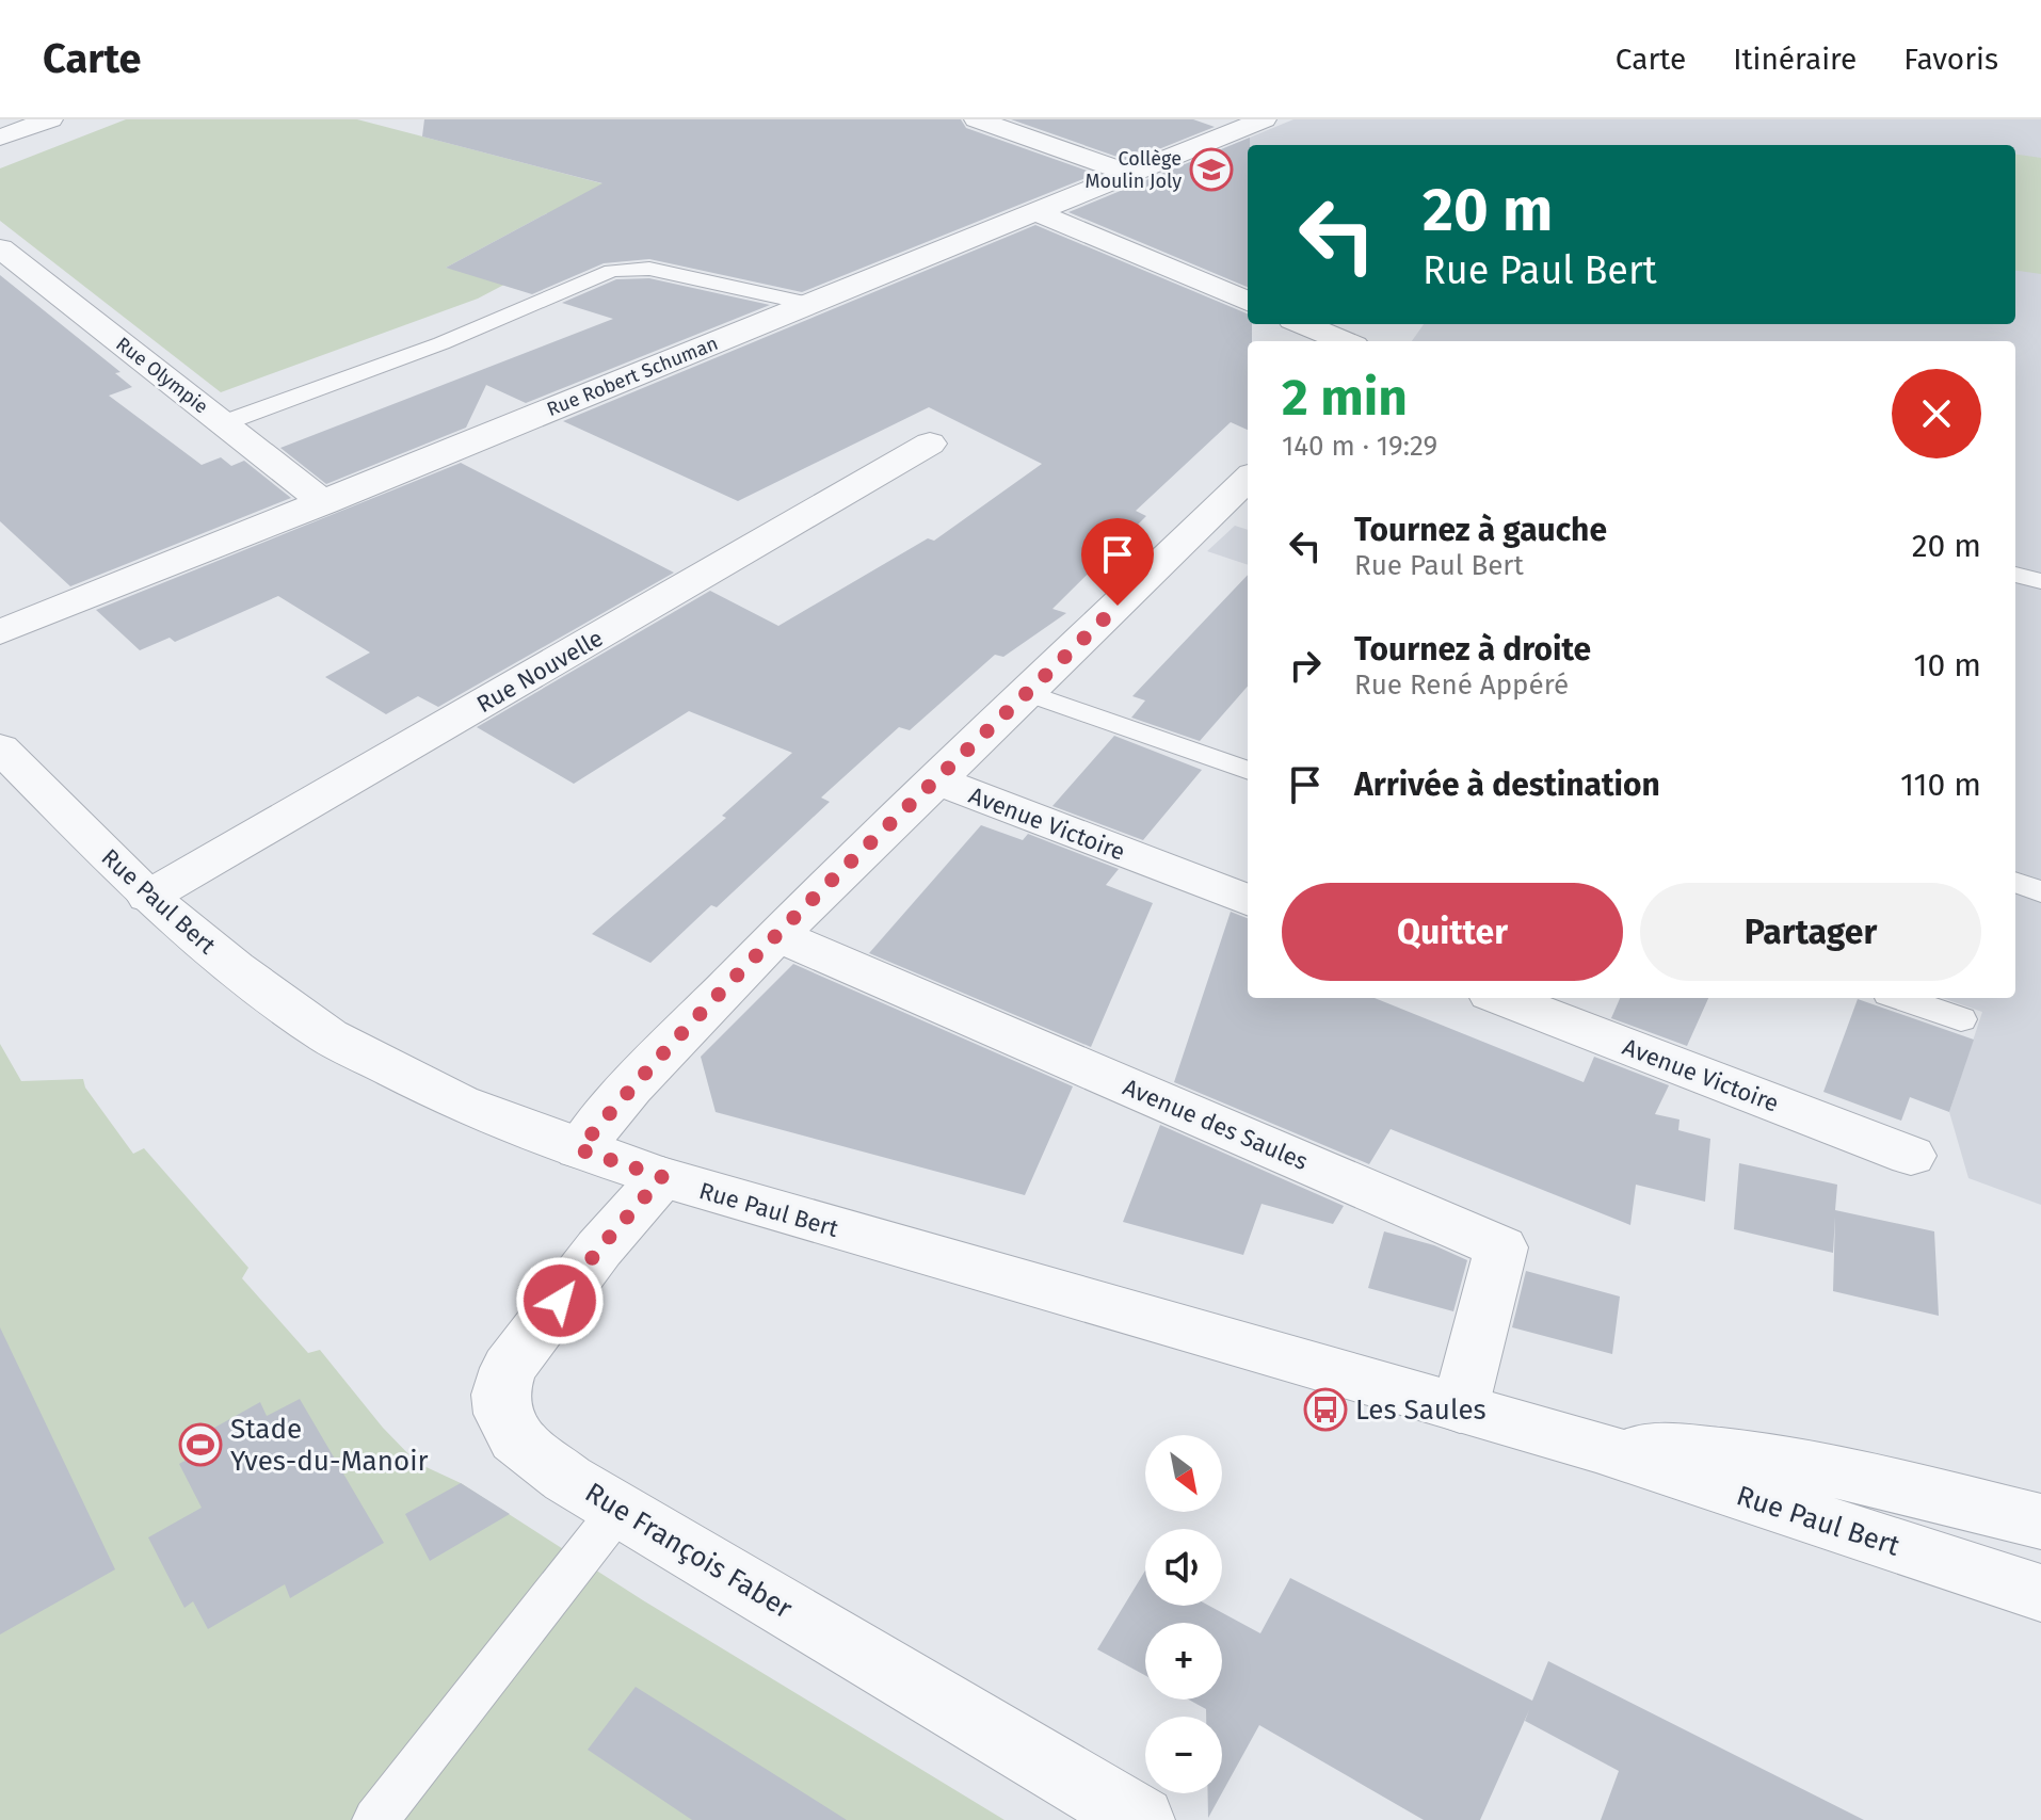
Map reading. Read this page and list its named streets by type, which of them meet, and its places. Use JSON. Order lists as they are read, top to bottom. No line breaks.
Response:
{"streets":{"street":["Rue Olympie","Rue Robert Schuman","Rue Nouvelle","Avenue Victoire","Rue Paul Bert","Avenue des Saules","Rue François Faber"]},"crossings":[["Rue Olympie","Rue Robert Schuman"],["Rue Nouvelle","Rue Paul Bert"],["Rue Paul Bert","Avenue des Saules"],["Rue Paul Bert","Rue François Faber"]],"places":{"school or university":["Collège Moulin Joly"],"bus stop":["Les Saules"],"sports":["Stade Yves-du-Manoir"]},"north":"bottom right","page":{"header":"Carte","nav":["Carte","Itinéraire","Favoris"],"turn":["20 m","Rue Paul Bert"],"heading":["2 min","140 m · 19:29"],"list":[{"name":"Tournez à gauche","note":"Rue Paul Bert","value":"20 m"},{"name":"Tournez à droite","note":"Rue René Appéré","value":"10 m"},{"name":"Arrivée à destination","value":"110 m"}],"buttons":["Quitter","Partager"],"map_buttons":["+","−"]}}
